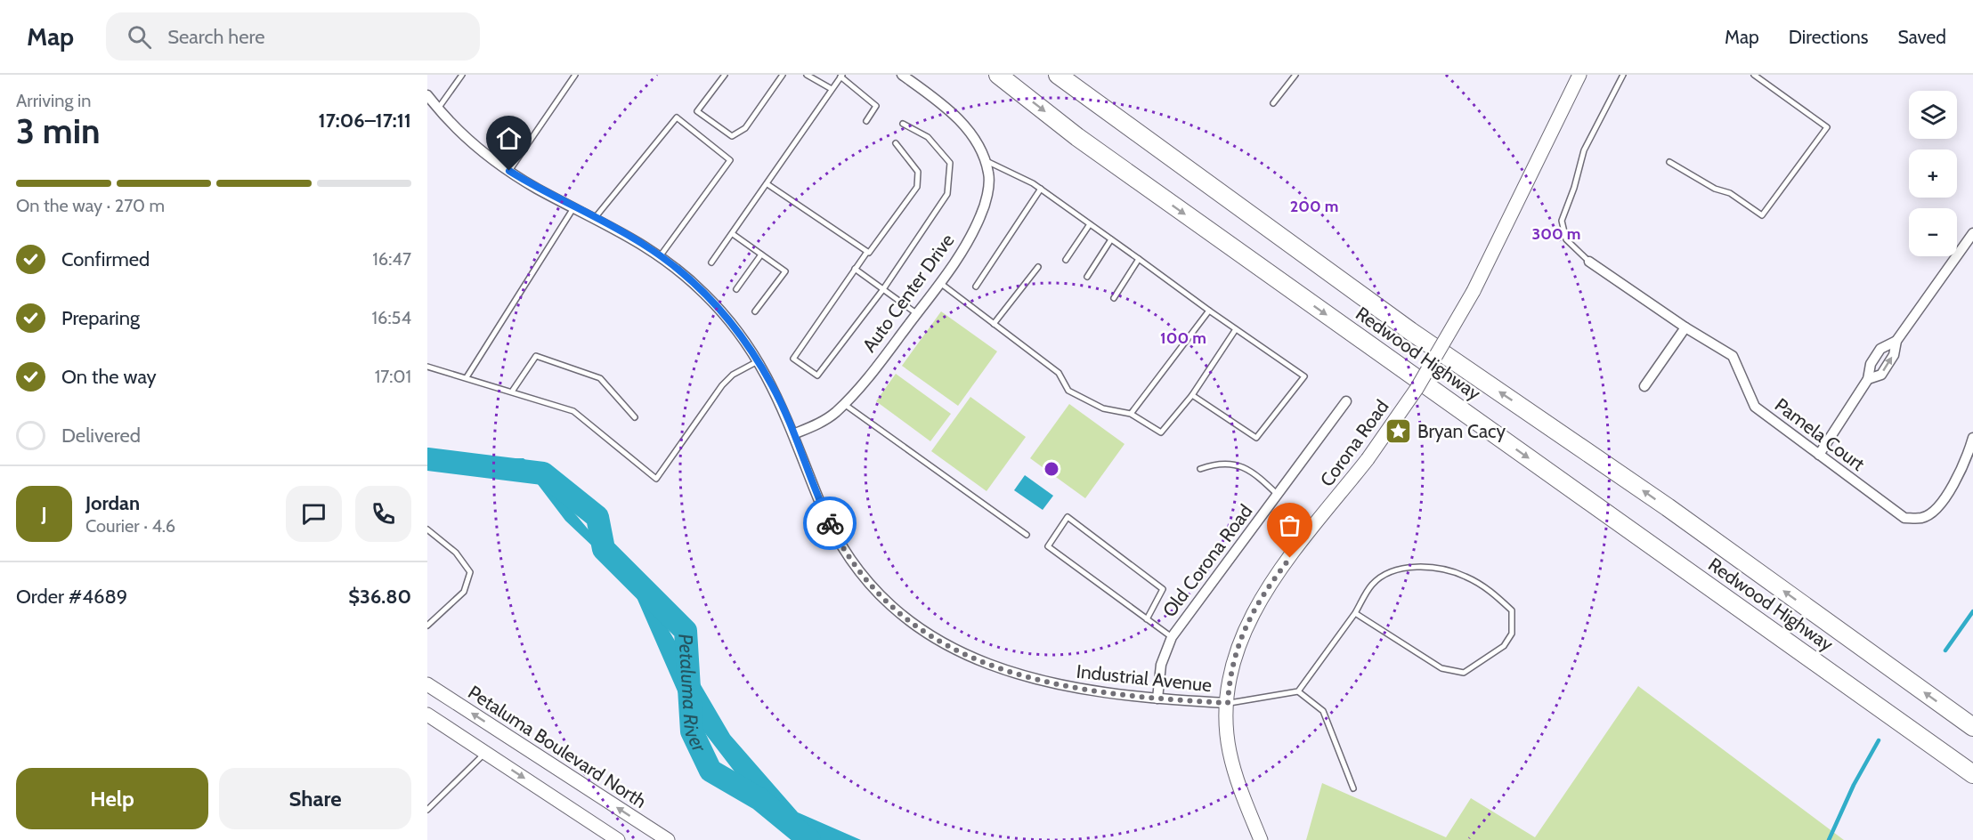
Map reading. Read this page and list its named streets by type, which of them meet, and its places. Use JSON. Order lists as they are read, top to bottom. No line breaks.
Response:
{"streets":{"highway":["Redwood Highway"],"main road":["Corona Road","Petaluma Boulevard North"],"street":["Auto Center Drive","Pamela Court","Old Corona Road","Industrial Avenue"]},"crossings":[["Auto Center Drive","Industrial Avenue"],["Corona Road","Industrial Avenue"],["Old Corona Road","Industrial Avenue"]],"water":["Petaluma River"],"places":{"place":["Bryan Cacy"]},"page":{"header":"Map","search":"Search here","nav":["Map","Directions","Saved"],"heading":["3 min","Arriving in","17:06–17:11"],"panel":["Jordan","Courier · 4.6","Order #4689","$36.80"],"map_buttons":["+","−"],"bar":"On the way · 270 m","list":[["Confirmed","16:47"],["Preparing","16:54"],["On the way","17:01"],"Delivered"],"round":"J","buttons":["Help","Share"]},"rings":["200 m","300 m","100 m"]}
